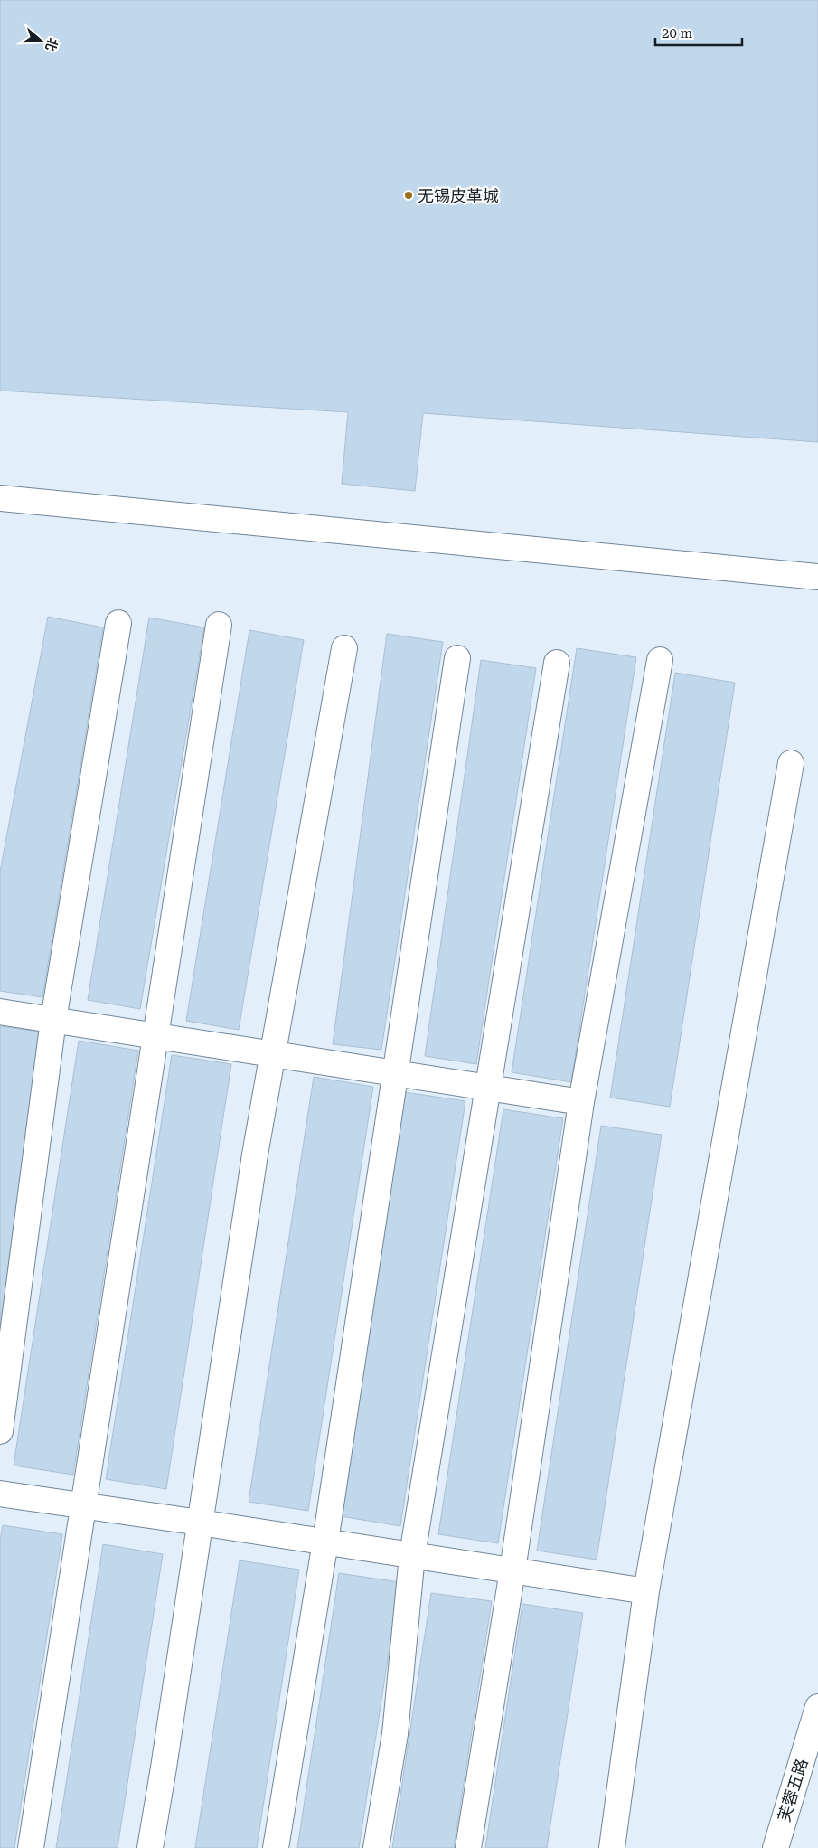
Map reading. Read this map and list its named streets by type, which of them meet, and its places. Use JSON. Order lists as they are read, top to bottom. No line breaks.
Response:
{"streets":{"street":["芙蓉五路"]},"places":["无锡皮革城"],"scale_bar":"20 m","north":"right"}
